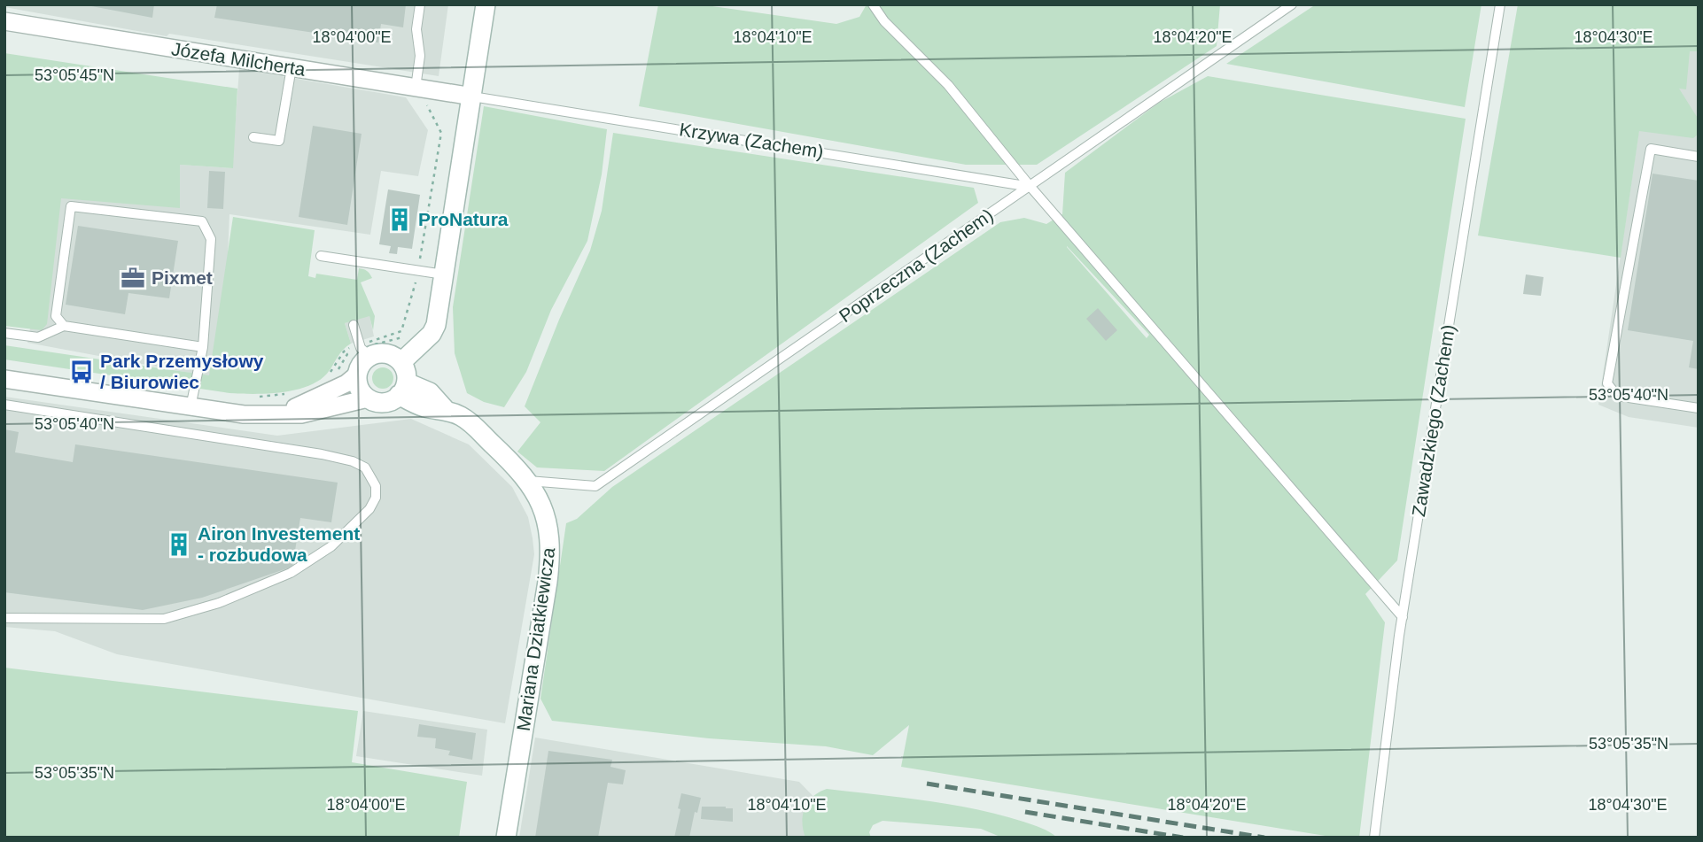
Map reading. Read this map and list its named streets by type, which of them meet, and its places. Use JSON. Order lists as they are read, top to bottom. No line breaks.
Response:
{"streets":{"street":["Józefa Milcherta","Mariana Dziatkiewicza"],"lane":["Krzywa (Zachem)","Poprzeczna (Zachem)","Zawadzkiego (Zachem)"]},"crossings":[["Józefa Milcherta","Krzywa (Zachem)"],["Krzywa (Zachem)","Poprzeczna (Zachem)"],["Poprzeczna (Zachem)","Mariana Dziatkiewicza"]],"places":{"building":["ProNatura","Airon Investement - rozbudowa"],"office":["Pixmet"],"bus stop":["Park Przemysłowy / Biurowiec"]},"coordinates":["18°04'00\"E","18°04'10\"E","18°04'20\"E","18°04'30\"E","53°05'45\"N","53°05'40\"N","53°05'35\"N"]}
